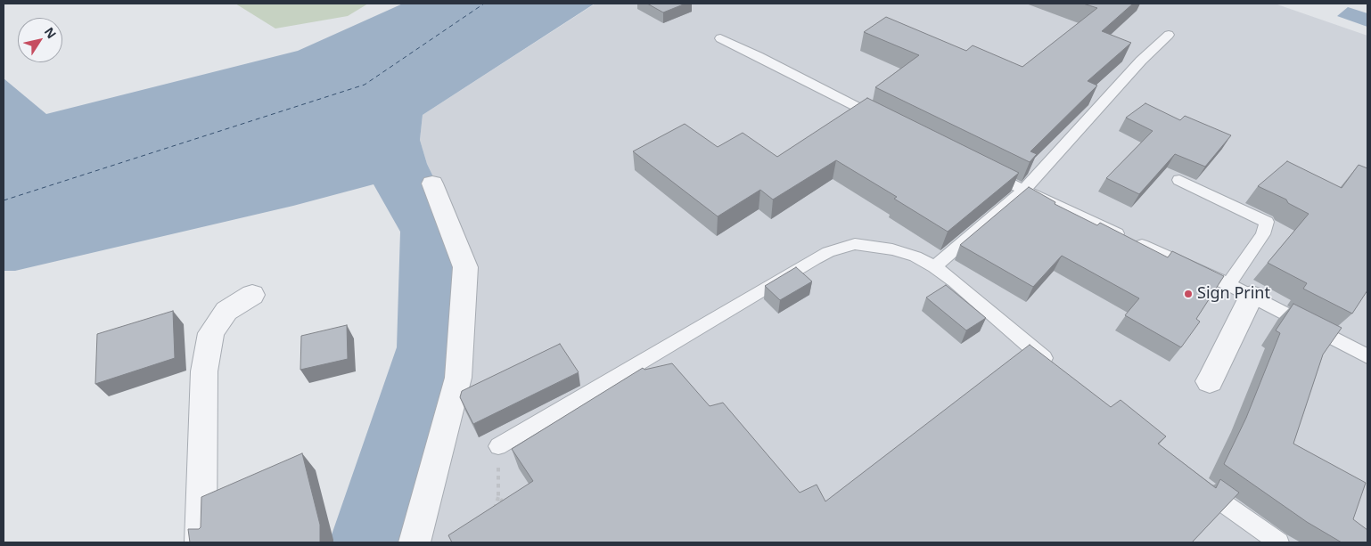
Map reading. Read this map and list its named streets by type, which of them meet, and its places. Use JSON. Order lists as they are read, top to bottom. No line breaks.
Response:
{"places":["Sign Print"],"north":"top right"}
